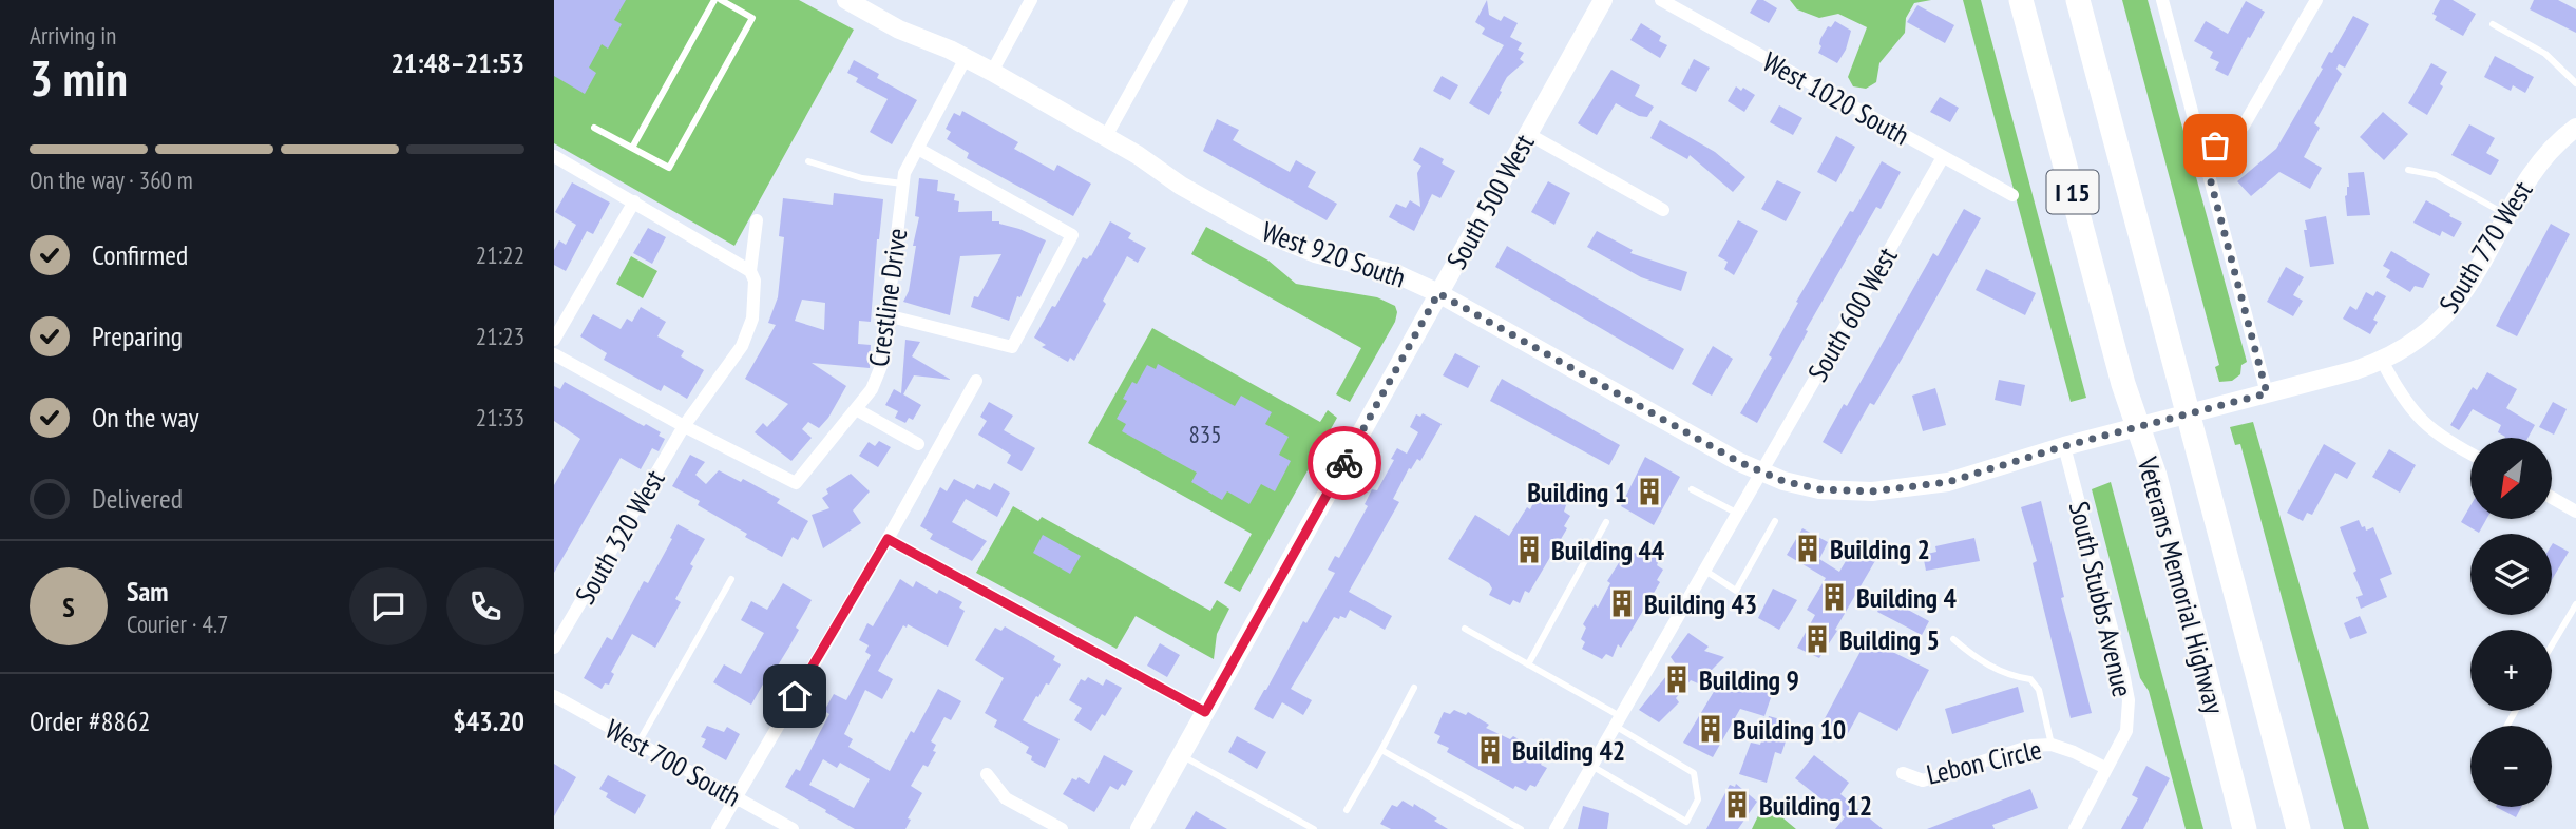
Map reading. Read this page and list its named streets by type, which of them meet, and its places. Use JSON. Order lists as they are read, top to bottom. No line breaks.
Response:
{"streets":{"highway":["I 15","Veterans Memorial Highway"],"street":["West 1020 South","South 500 West","South 770 West","West 920 South","Crestline Drive","South 600 West","South 320 West","South Stubbs Avenue","Lebon Circle","West 700 South"]},"crossings":[["West 1020 South","South 600 West"],["South 500 West","West 920 South"],["South 770 West","West 920 South"],["West 920 South","Crestline Drive"],["West 920 South","South 600 West"],["West 920 South","South Stubbs Avenue"],["Crestline Drive","South 320 West"],["South Stubbs Avenue","Lebon Circle"]],"places":{"building":["Building 1","Building 2","Building 44","Building 4","Building 43","Building 5","Building 9","Building 10","Building 42","Building 12"]},"house_numbers":["835"],"north":"bottom left","page":{"heading":["3 min","Arriving in","21:48–21:53"],"panel":["Sam","Courier · 4.7","Order #8862","$43.20"],"bar":"On the way · 360 m","list":[["Confirmed","21:22"],["Preparing","21:23"],["On the way","21:33"],"Delivered"],"map_buttons":["+","−"],"round":"S"}}
